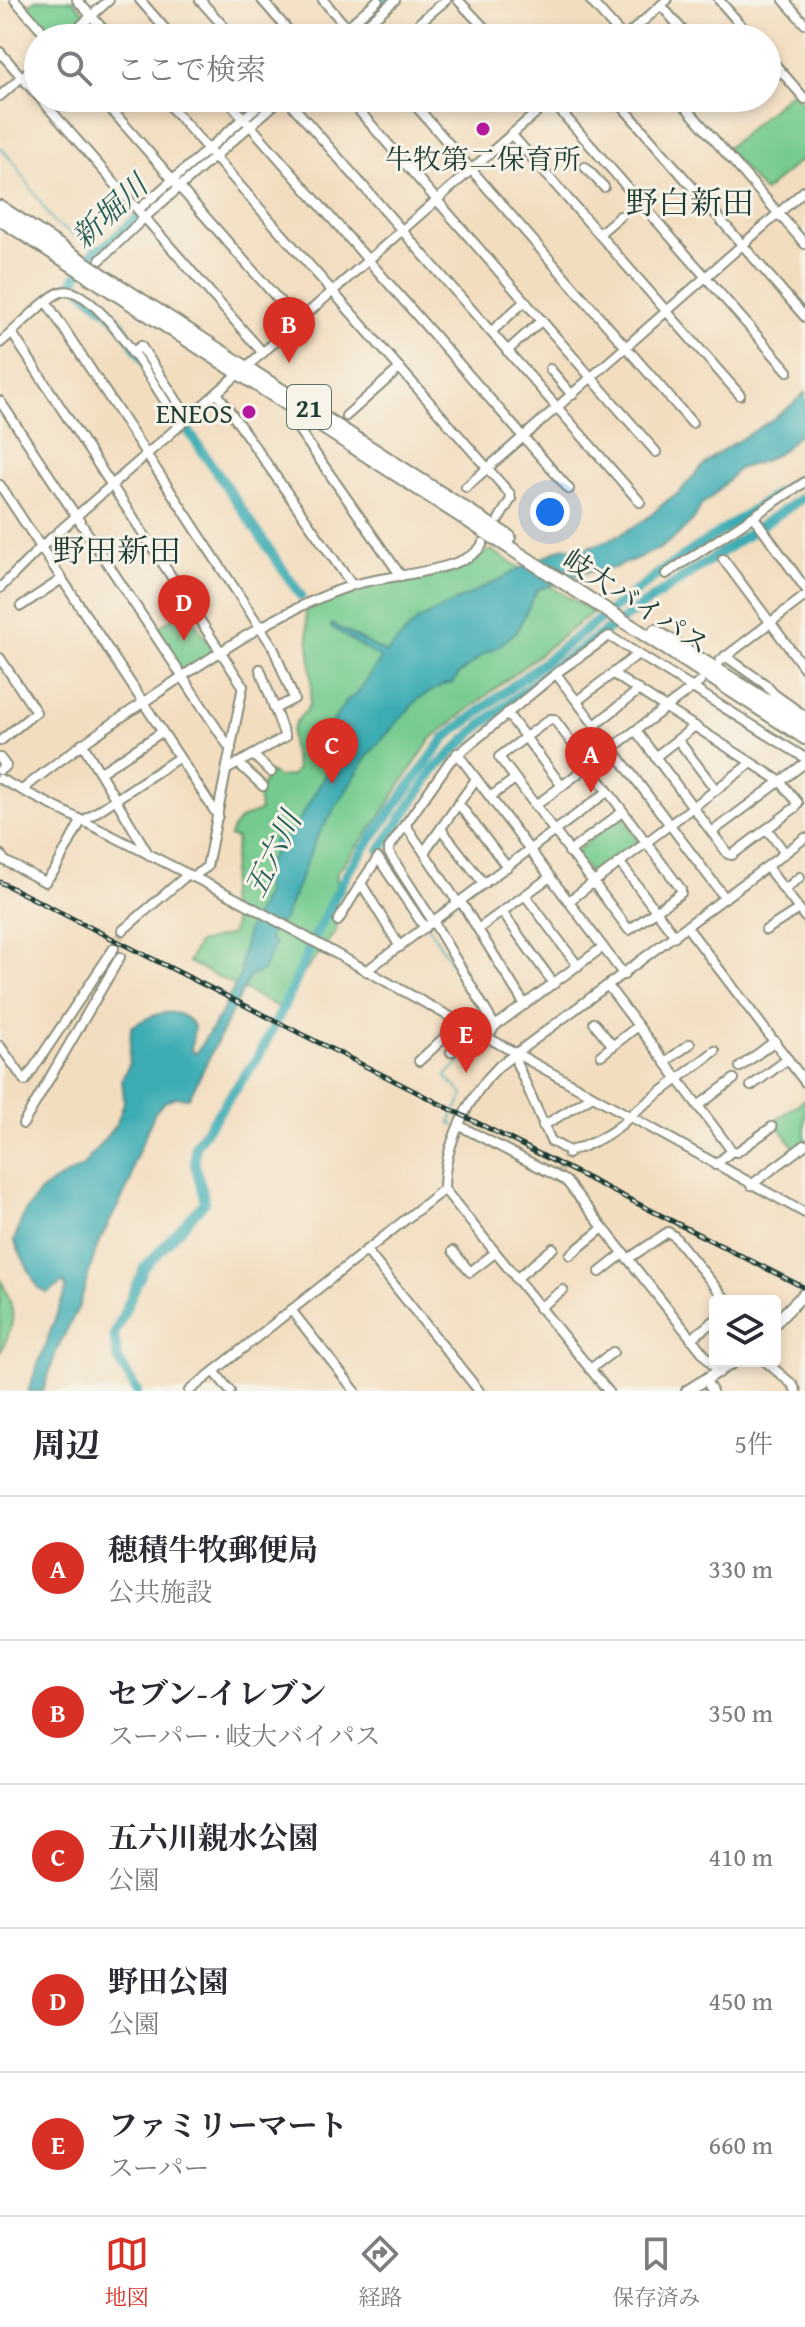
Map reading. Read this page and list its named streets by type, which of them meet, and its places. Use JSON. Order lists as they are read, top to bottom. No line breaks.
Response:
{"streets":{"highway":["21","岐大バイパス"]},"districts":["野白新田","野田新田"],"water":["新堀川","五六川"],"places":["牛牧第二保育所","ENEOS"],"page":{"search":"ここで検索","pins":["B","D","C","A","E"],"heading":["周辺","5件"],"list":[{"mark":"A","name":"穂積牛牧郵便局","note":"公共施設","value":"330 m"},{"mark":"B","name":"セブン-イレブン","note":"スーパー · 岐大バイパス","value":"350 m"},{"mark":"C","name":"五六川親水公園","note":"公園","value":"410 m"},{"mark":"D","name":"野田公園","note":"公園","value":"450 m"},{"mark":"E","name":"ファミリーマート","note":"スーパー","value":"660 m"}],"nav":["地図","経路","保存済み"]}}
